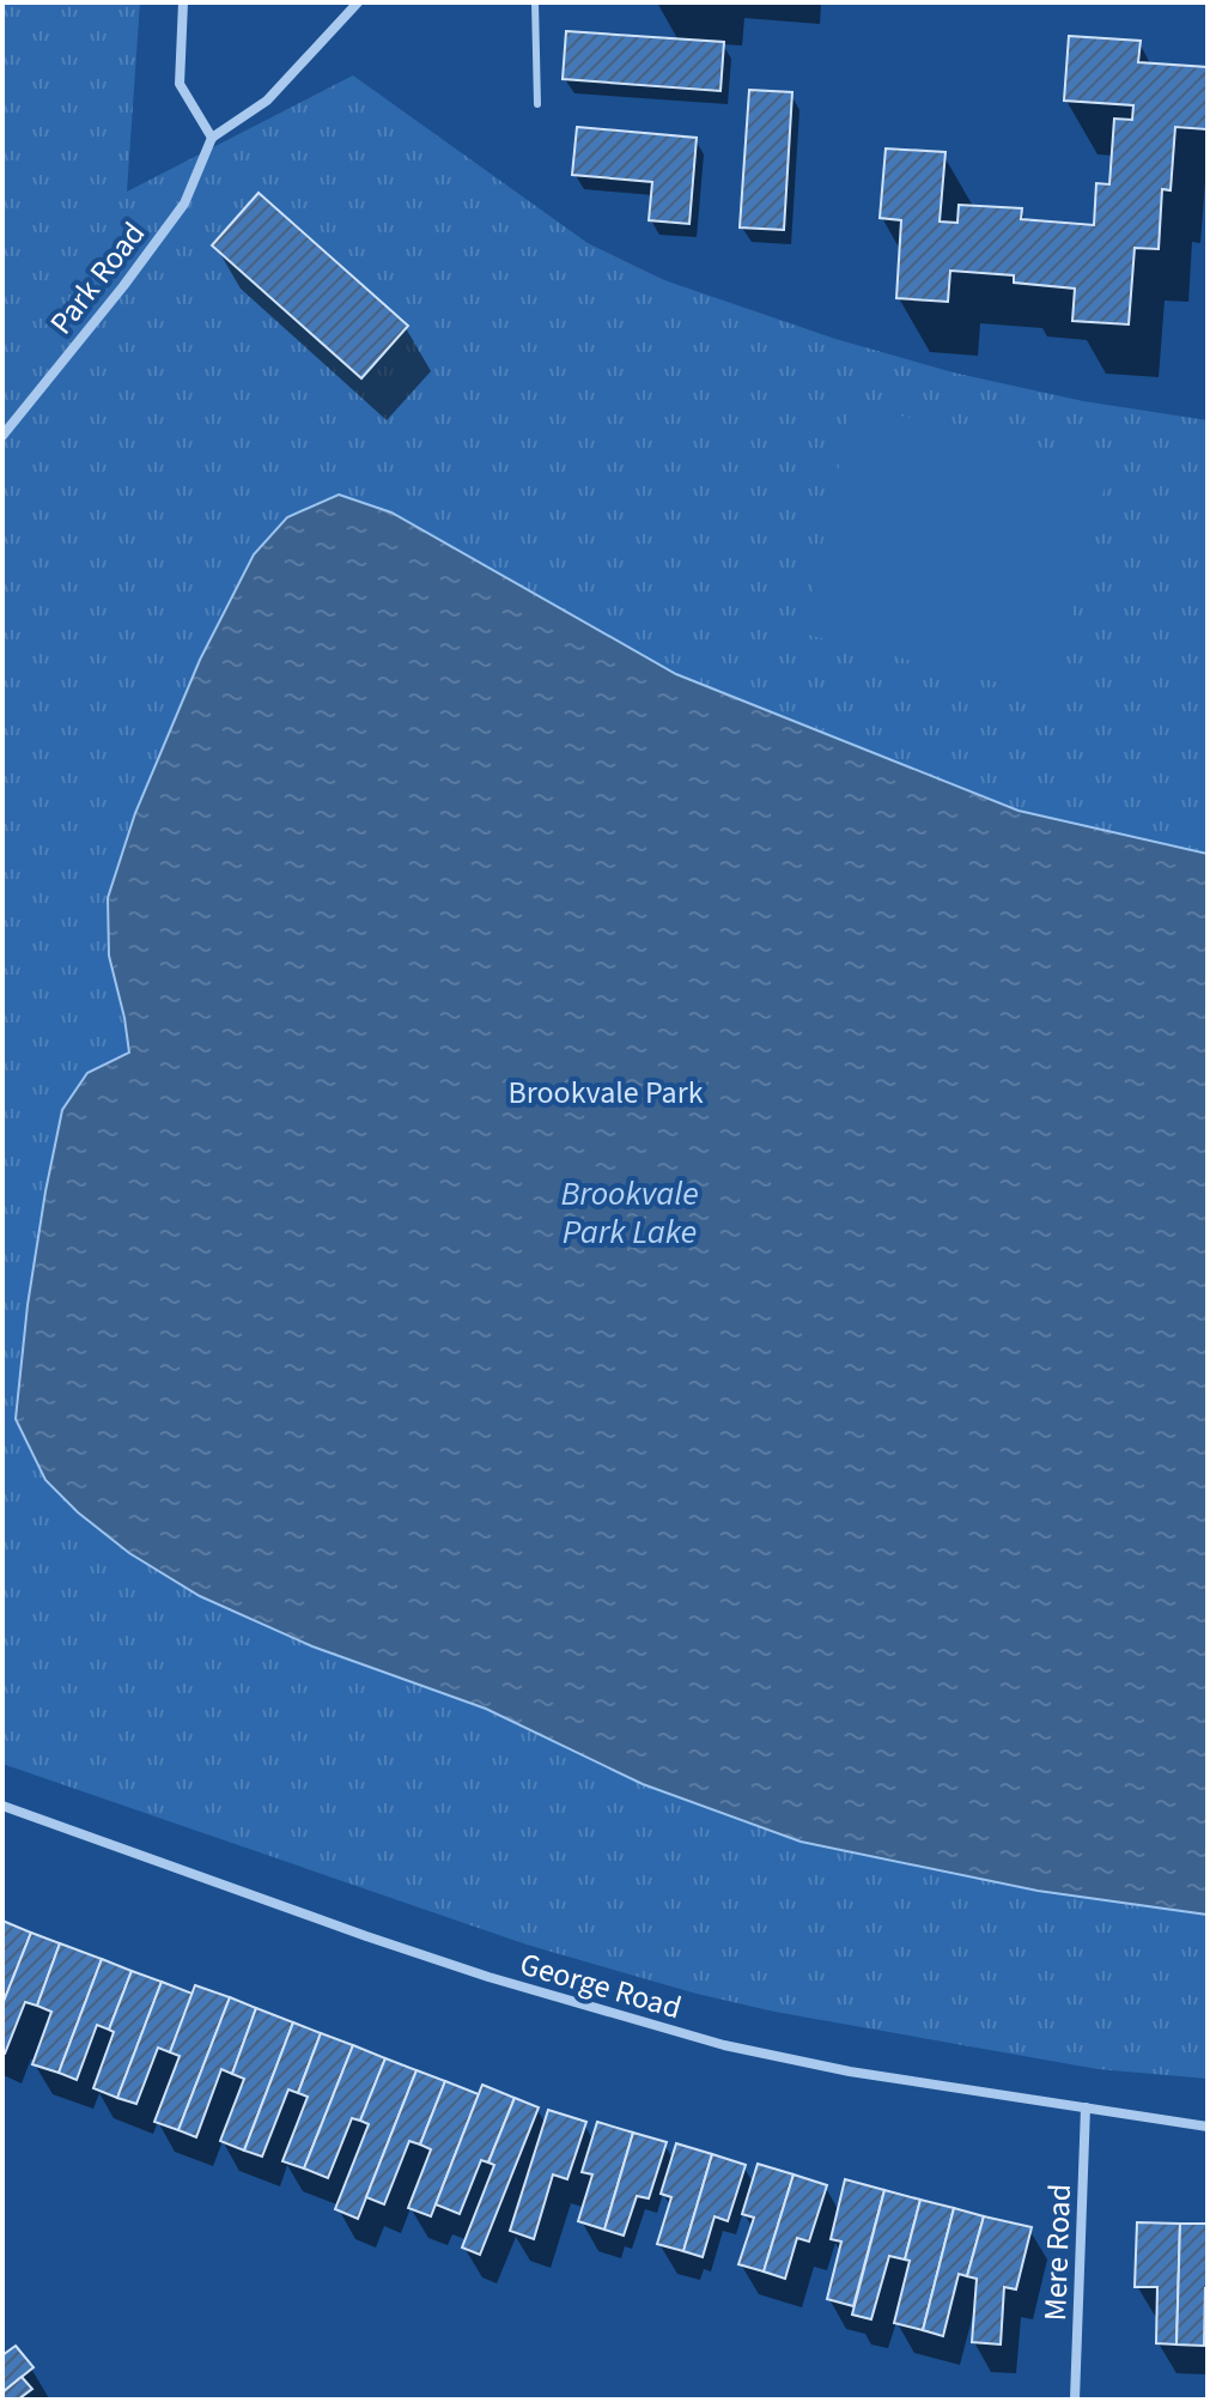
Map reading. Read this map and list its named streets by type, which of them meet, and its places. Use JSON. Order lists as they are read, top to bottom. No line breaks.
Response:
{"streets":{"street":["Park Road","George Road","Mere Road"]},"crossings":[["George Road","Mere Road"]],"water":["Brookvale Park Lake"],"parks":["Brookvale Park"]}
